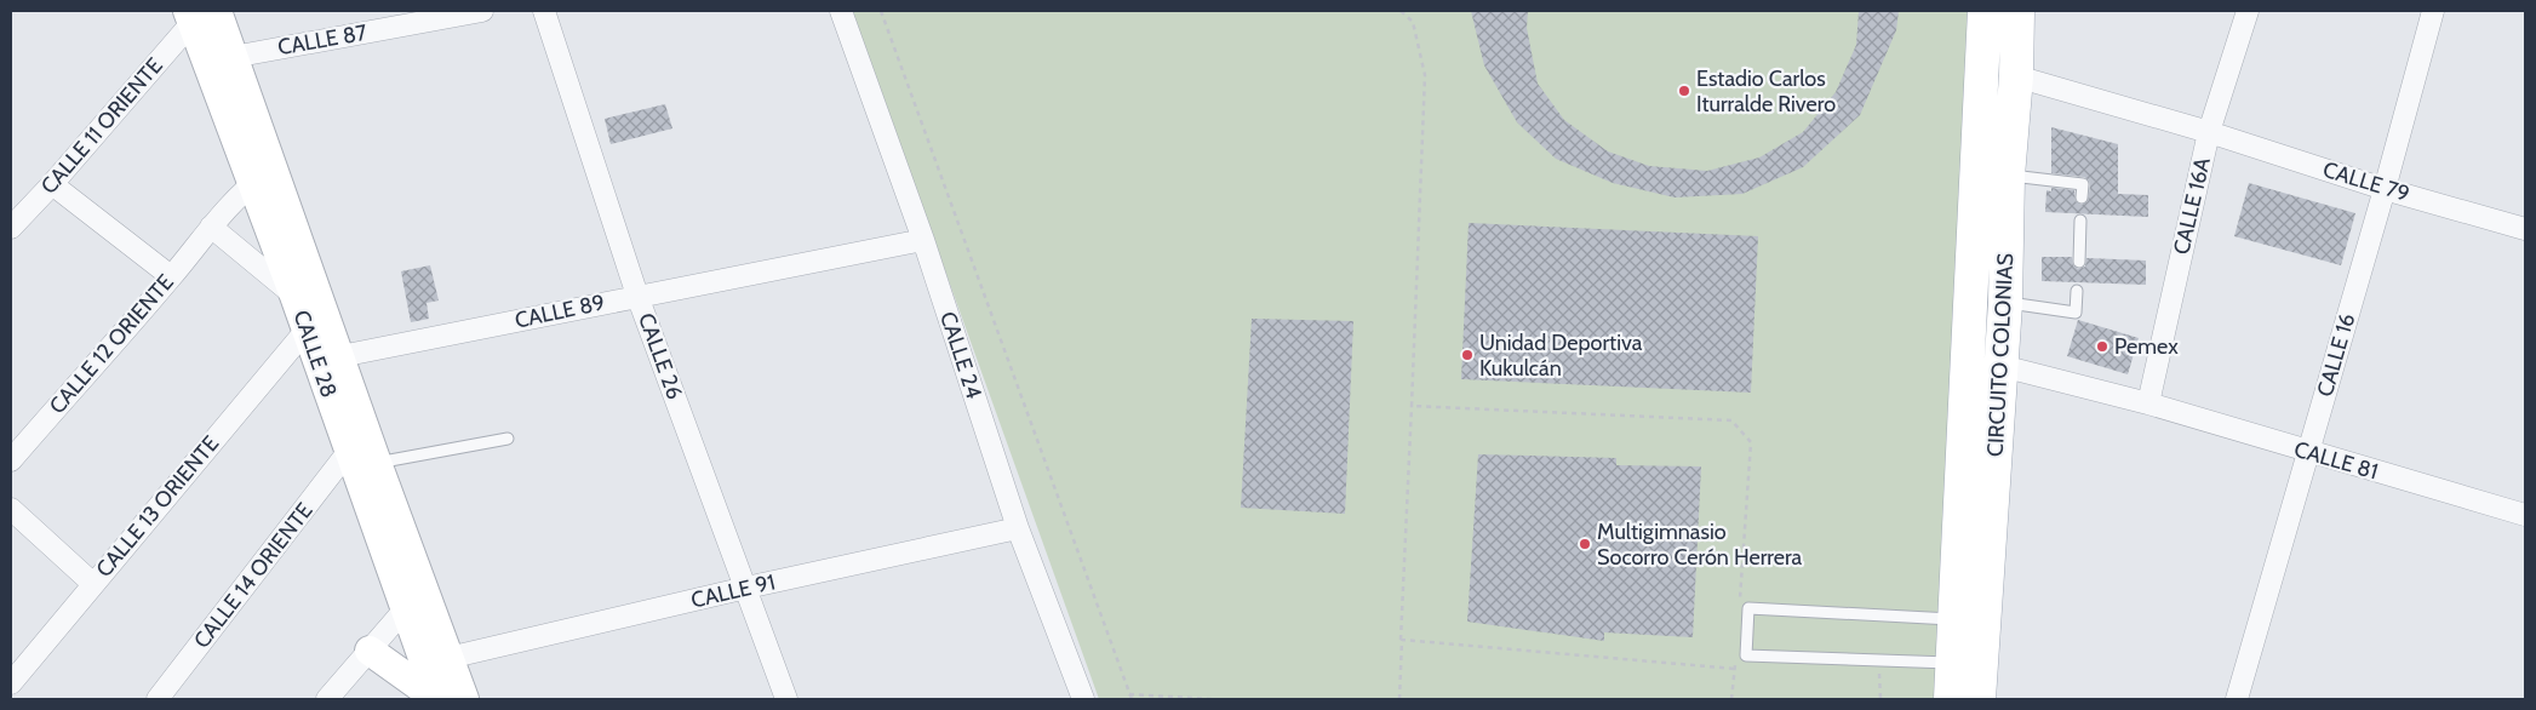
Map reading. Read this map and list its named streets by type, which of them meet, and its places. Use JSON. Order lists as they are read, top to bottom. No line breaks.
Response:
{"streets":{"main road":["CIRCUITO COLONIAS"],"street":["CALLE 87","CALLE 11 ORIENTE","CALLE 79","CALLE 16A","CALLE 89","CALLE 12 ORIENTE","CALLE 28","CALLE 24","CALLE 16","CALLE 26","CALLE 81","CALLE 13 ORIENTE","CALLE 14 ORIENTE","CALLE 91"]},"crossings":[["CALLE 87","CALLE 28"],["CALLE 11 ORIENTE","CALLE 28"],["CALLE 79","CALLE 16A"],["CALLE 79","CIRCUITO COLONIAS"],["CALLE 79","CALLE 16"],["CALLE 16A","CALLE 81"],["CALLE 89","CALLE 28"],["CALLE 89","CALLE 24"],["CALLE 89","CALLE 26"],["CALLE 12 ORIENTE","CALLE 28"],["CALLE 28","CALLE 13 ORIENTE"],["CALLE 28","CALLE 14 ORIENTE"],["CALLE 28","CALLE 91"],["CALLE 24","CALLE 91"],["CIRCUITO COLONIAS","CALLE 81"],["CALLE 16","CALLE 81"],["CALLE 26","CALLE 91"]],"places":["Estadio Carlos Iturralde Rivero","Pemex","Unidad Deportiva Kukulcán","Multigimnasio Socorro Cerón Herrera"]}
